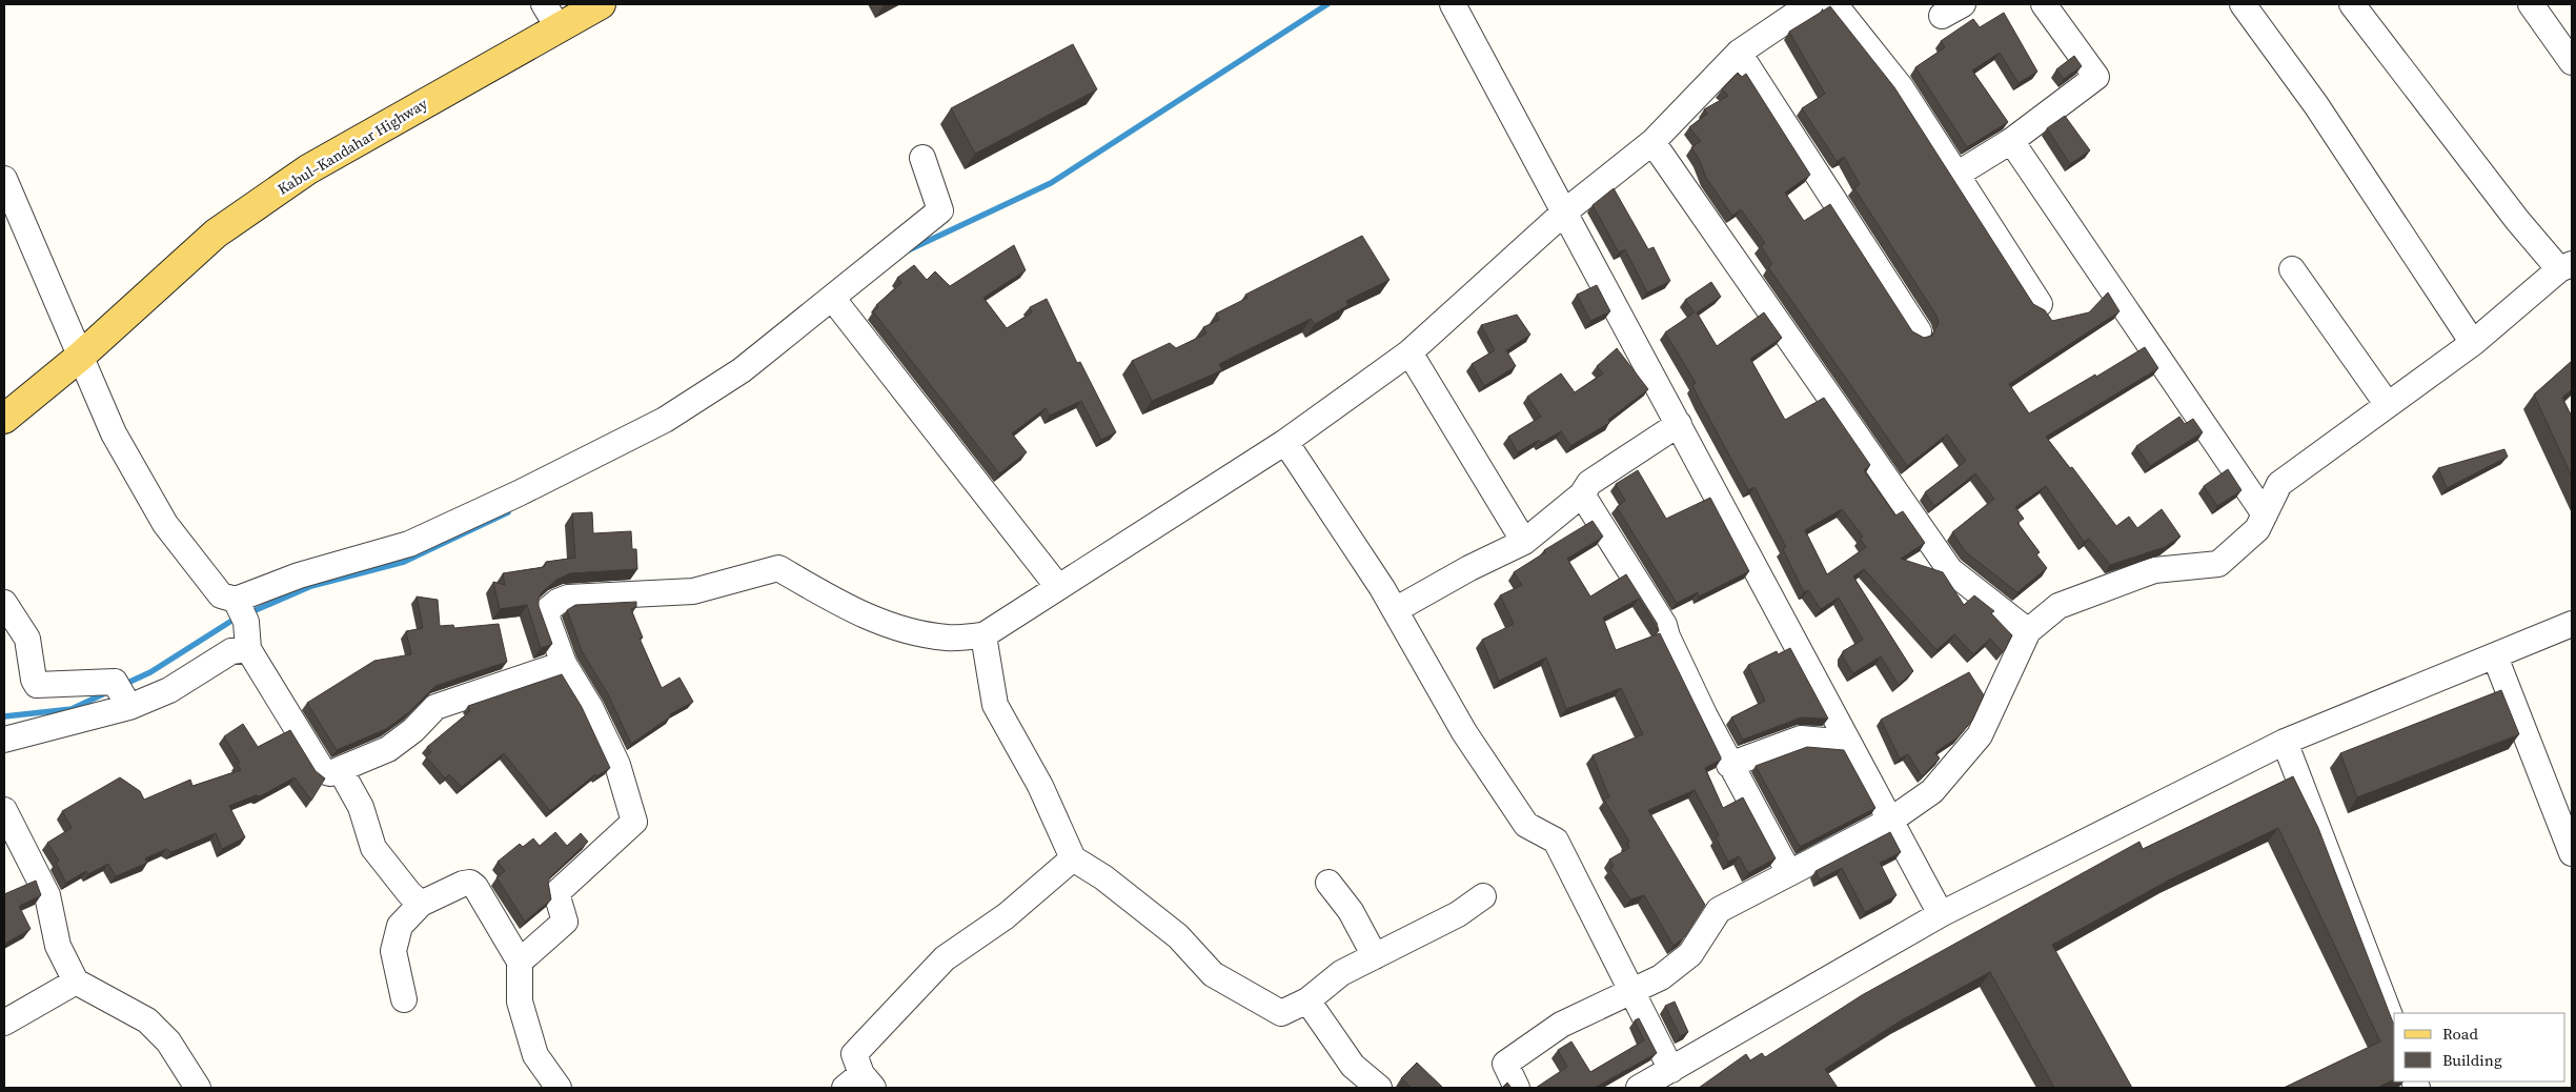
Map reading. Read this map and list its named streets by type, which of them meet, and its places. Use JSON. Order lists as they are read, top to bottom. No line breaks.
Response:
{"streets":{"main road":["Kabul–Kandahar Highway"]},"legend":["Road","Building"]}
